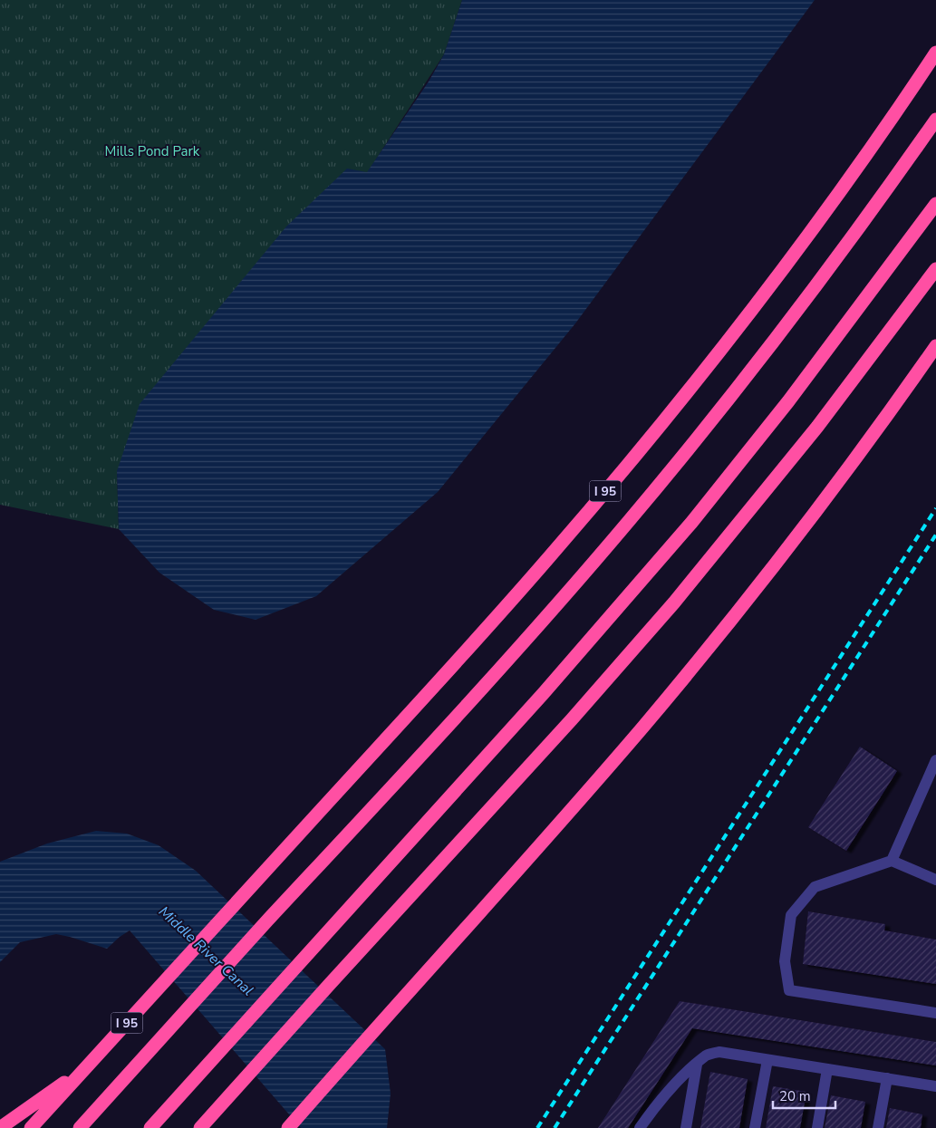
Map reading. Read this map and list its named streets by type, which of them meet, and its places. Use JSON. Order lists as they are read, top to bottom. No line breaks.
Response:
{"streets":{"highway":["I 95"]},"water":["Middle River Canal"],"parks":["Mills Pond Park"],"scale_bar":"20 m"}
